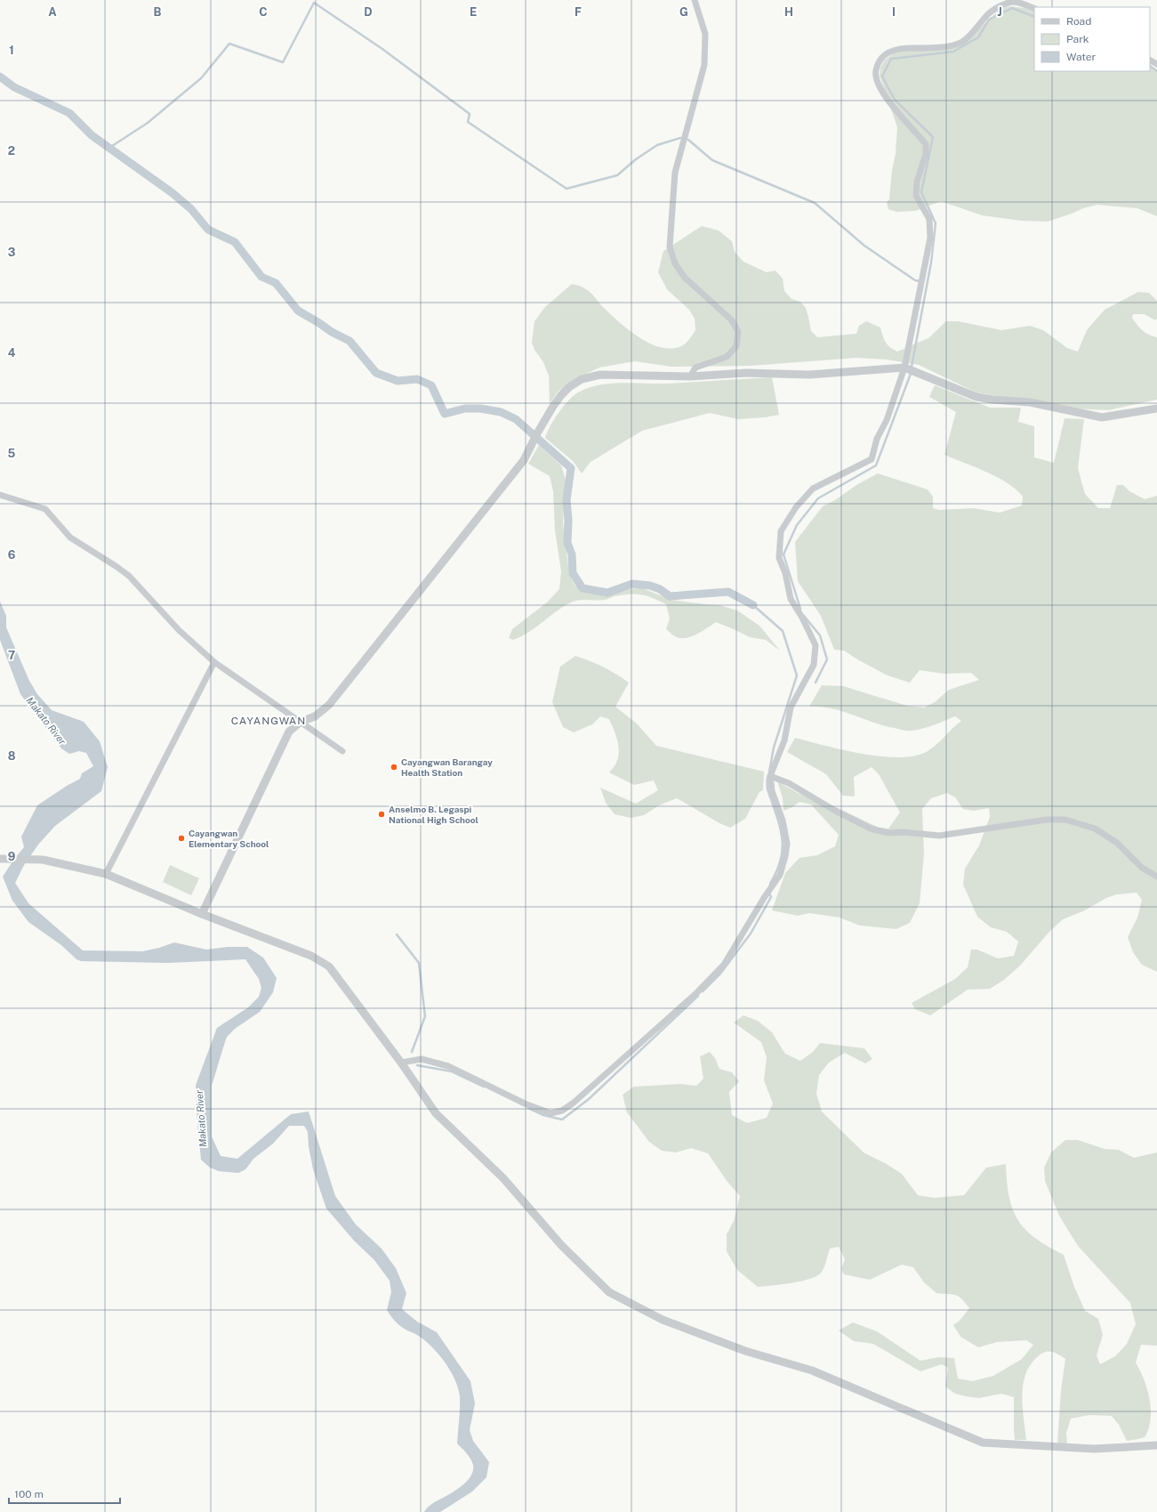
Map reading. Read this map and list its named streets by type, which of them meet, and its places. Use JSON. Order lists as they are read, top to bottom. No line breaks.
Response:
{"districts":["CAYANGWAN"],"water":["Makato River"],"places":["Cayangwan Barangay Health Station","Anselmo B. Legaspi National High School","Cayangwan Elementary School"],"legend":["Road","Park","Water"],"scale_bar":"100 m","grid":{"columns":["A","B","C","D","E","F","G","H","I","J"],"rows":["1","2","3","4","5","6","7","8","9"]}}
